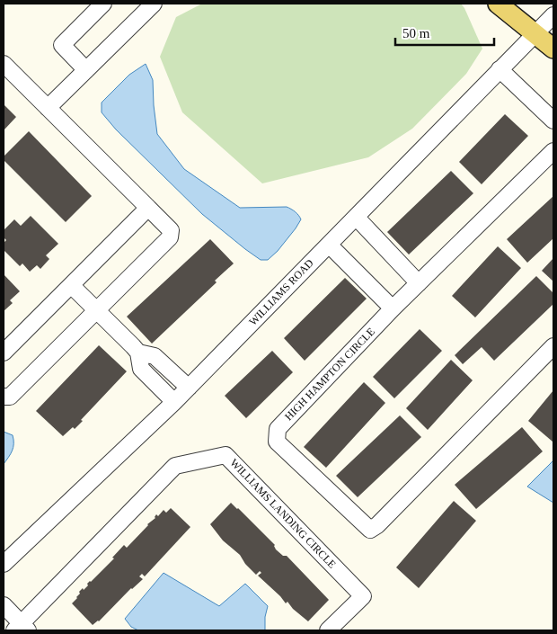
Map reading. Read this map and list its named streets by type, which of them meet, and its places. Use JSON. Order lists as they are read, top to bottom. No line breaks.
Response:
{"streets":{"street":["WILLIAMS ROAD","HIGH HAMPTON CIRCLE","WILLIAMS LANDING CIRCLE"]},"scale_bar":"50 m"}
